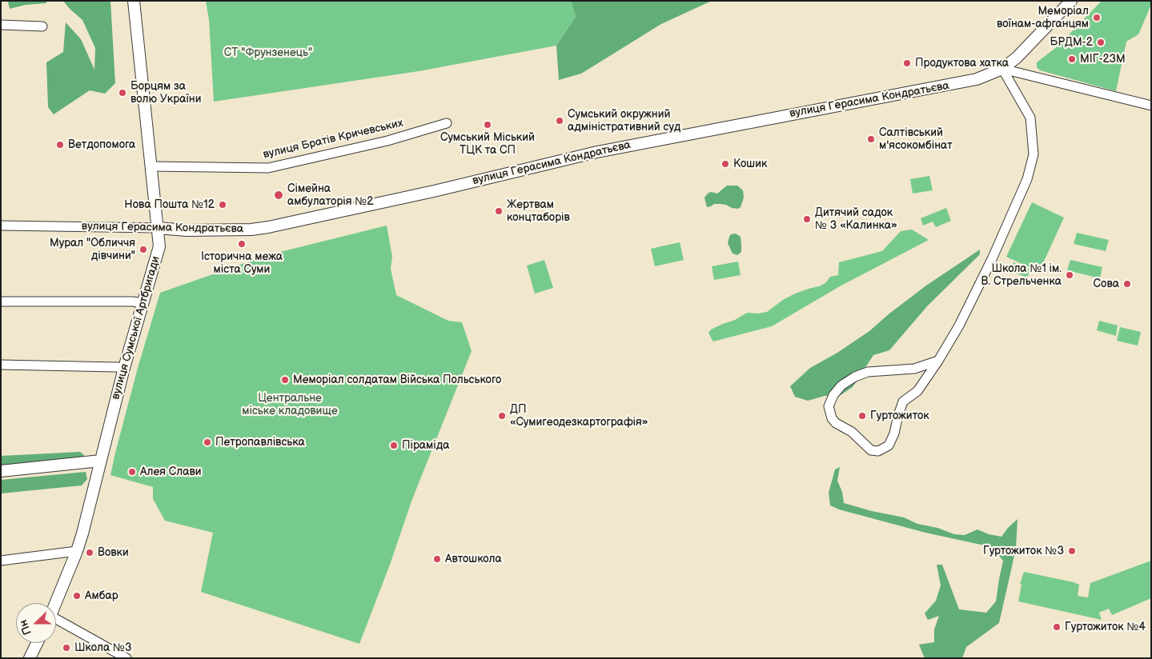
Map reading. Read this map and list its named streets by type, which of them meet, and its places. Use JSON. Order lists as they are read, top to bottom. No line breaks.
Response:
{"streets":{"main road":["вулиця Герасима Кондратьєва","вулиця Сумської Артбригади"],"street":["вулиця Братів Кричевських"]},"crossings":[["вулиця Герасима Кондратьєва","вулиця Сумської Артбригади"],["вулиця Братів Кричевських","вулиця Сумської Артбригади"]],"parks":["СТ \"Фрунзенець\"","Центральне міське кладовище"],"places":["Меморіал воїнам-афганцям","БРДМ-2","МІГ-23М","Продуктова хатка","Борцям за волю України","Сумський окружний адміністративний суд","Сумський Міський ТЦК та СП","Салтівський м'ясокомбінат","Ветдопомога","Кошик","Сімейна амбулаторія №2","Нова Пошта №12","Жертвам концтаборів","Дитячий садок № 3 «Калинка»","Історична межа міста Суми","Мурал \"Обличчя дівчини\"","Школа №1 ім. В. Стрельченка","Сова","Меморіал солдатам Війська Польського","ДП «Сумигеодезкартографія»","Гуртожиток","Петропавлівська","Піраміда","Алея Слави","Гуртожиток №3","Вовки","Автошкола","Амбар","Гуртожиток №4","Школа №3"],"north":"left"}
